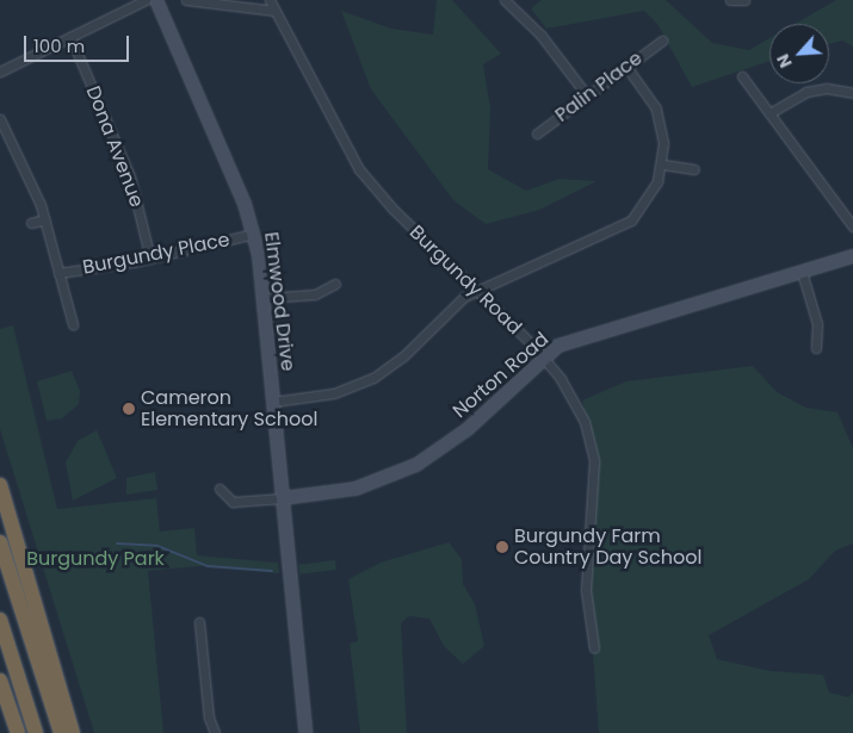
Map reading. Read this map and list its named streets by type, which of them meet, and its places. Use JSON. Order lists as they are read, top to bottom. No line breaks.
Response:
{"streets":{"street":["Palin Place","Dona Avenue","Burgundy Place","Burgundy Road","Elmwood Drive","Norton Road"]},"crossings":[["Dona Avenue","Burgundy Place"],["Burgundy Place","Elmwood Drive"],["Burgundy Road","Norton Road"],["Elmwood Drive","Norton Road"]],"parks":["Burgundy Park"],"places":["Cameron Elementary School","Burgundy Farm Country Day School"],"scale_bar":"100 m","north":"bottom left"}
